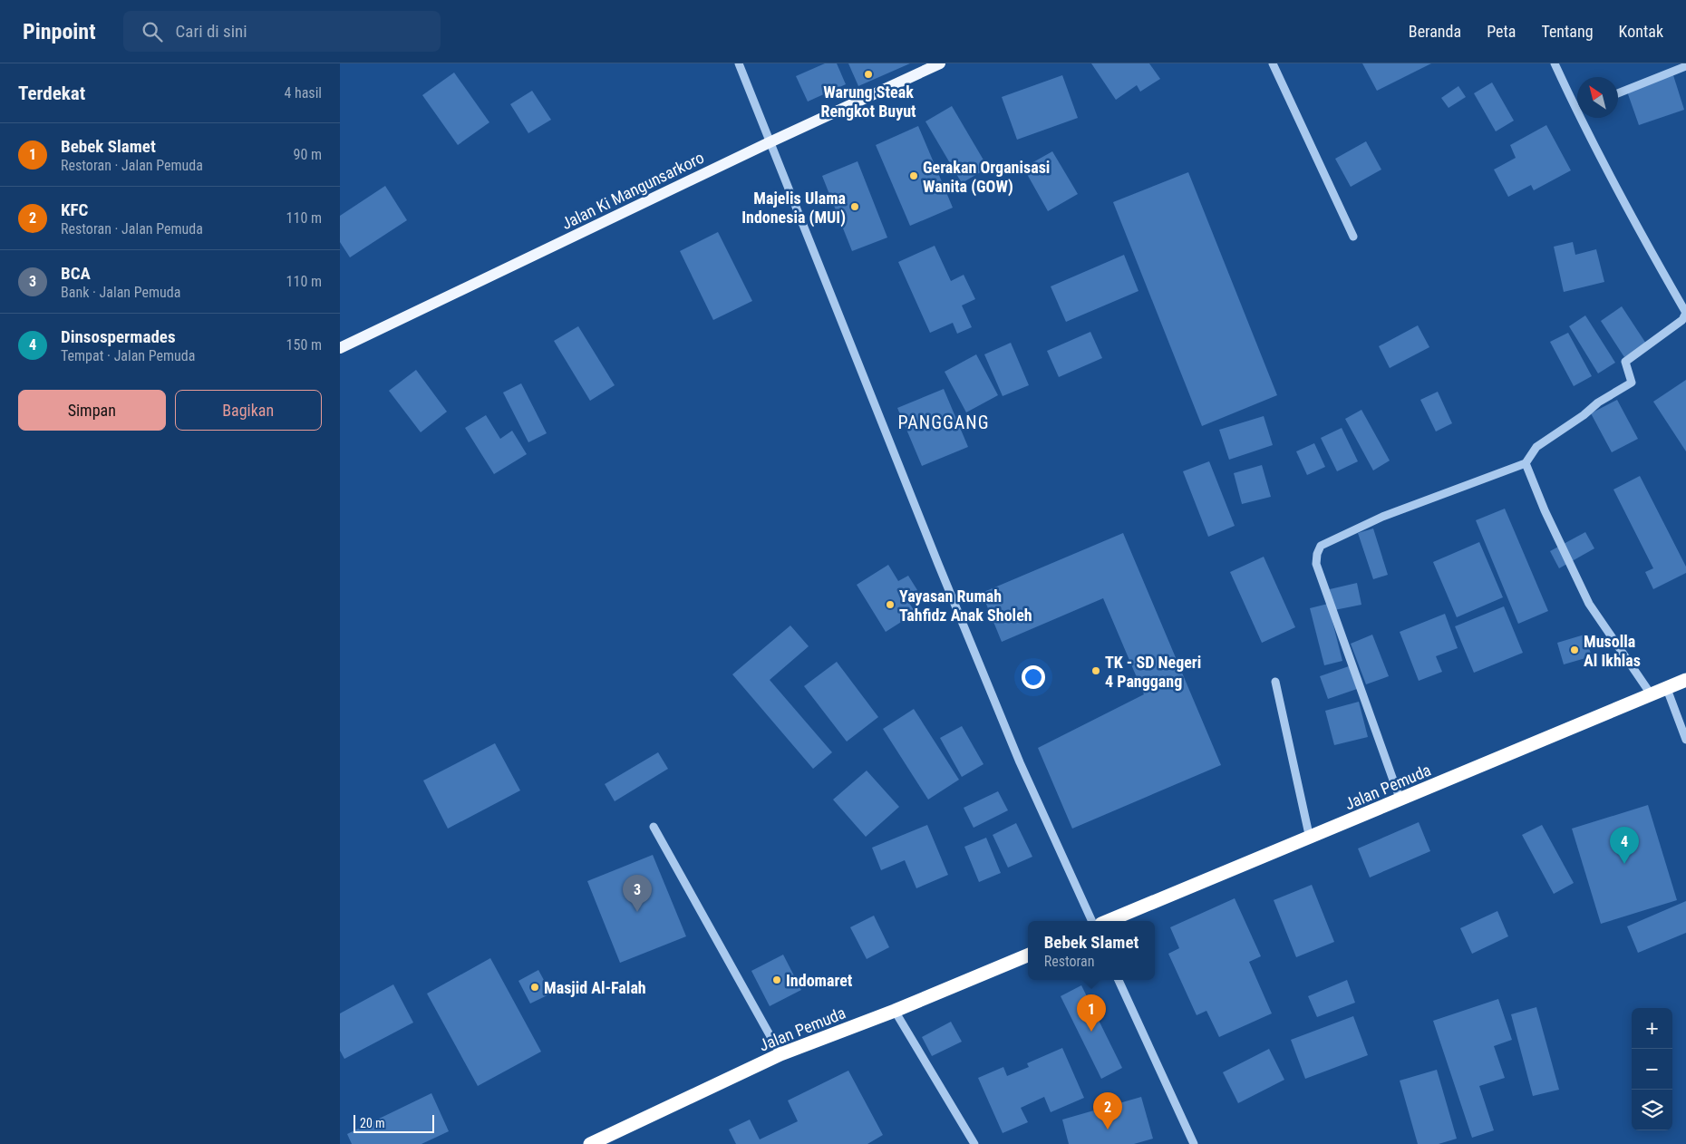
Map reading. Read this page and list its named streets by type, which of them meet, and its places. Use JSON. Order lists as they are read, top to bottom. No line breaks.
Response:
{"streets":{"highway":["Jalan Pemuda"],"main road":["Jalan Ki Mangunsarkoro"]},"districts":["PANGGANG"],"places":["Warung Steak Rengkot Buyut","Gerakan Organisasi Wanita (GOW)","Majelis Ulama Indonesia (MUI)","Yayasan Rumah Tahfidz Anak Sholeh","Musolla Al Ikhlas","TK - SD Negeri 4 Panggang","Indomaret","Masjid Al-Falah"],"scale_bar":"20 m","north":"top left","page":{"header":"Pinpoint","search":"Cari di sini","nav":["Beranda","Peta","Tentang","Kontak"],"heading":["Terdekat","4 hasil"],"list":[{"mark":"1","name":"Bebek Slamet","note":"Restoran · Jalan Pemuda","value":"90 m"},{"mark":"2","name":"KFC","note":"Restoran · Jalan Pemuda","value":"110 m"},{"mark":"3","name":"BCA","note":"Bank · Jalan Pemuda","value":"110 m"},{"mark":"4","name":"Dinsospermades","note":"Tempat · Jalan Pemuda","value":"150 m"}],"buttons":["Simpan","Bagikan"],"pins":["4","3","1","2"],"popup":["Bebek Slamet","Restoran"],"map_buttons":["+","−"],"scale":"20 m"}}
